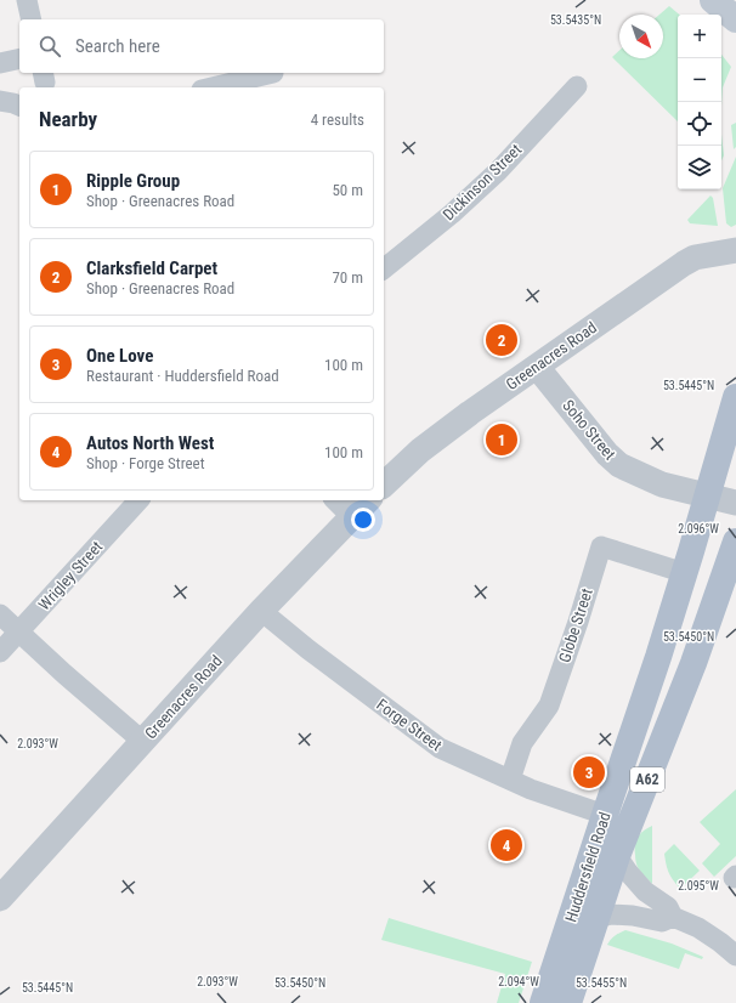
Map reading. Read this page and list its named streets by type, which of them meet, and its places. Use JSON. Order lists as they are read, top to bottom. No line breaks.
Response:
{"streets":{"main road":["A62","Huddersfield Road"],"street":["Dickinson Street","Greenacres Road","Soho Street","Wrigley Street","Globe Street","Forge Street"]},"crossings":[["Greenacres Road","Soho Street"],["Greenacres Road","Forge Street"],["Soho Street","Huddersfield Road"],["Globe Street","Forge Street"],["Globe Street","Huddersfield Road"],["Forge Street","Huddersfield Road"]],"north":"bottom right","page":{"map_buttons":["+","−"],"search":"Search here","heading":["Nearby","4 results"],"list":[{"mark":"1","name":"Ripple Group","note":"Shop · Greenacres Road","value":"50 m"},{"mark":"2","name":"Clarksfield Carpet","note":"Shop · Greenacres Road","value":"70 m"},{"mark":"3","name":"One Love","note":"Restaurant · Huddersfield Road","value":"100 m"},{"mark":"4","name":"Autos North West","note":"Shop · Forge Street","value":"100 m"}],"pins":["2","1","3","4"]},"coordinates":["53.5435°N","53.5445°N","2.096°W","53.5450°N","2.093°W","2.095°W","2.094°W","53.5455°N"]}
